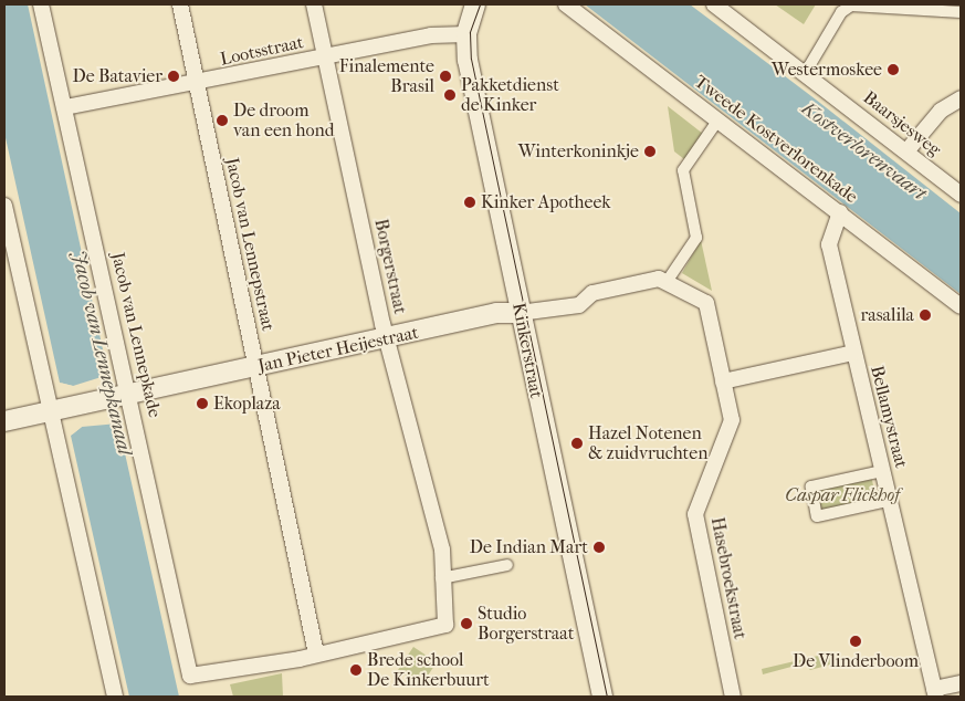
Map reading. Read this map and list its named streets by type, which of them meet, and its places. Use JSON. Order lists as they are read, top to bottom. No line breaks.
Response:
{"streets":{"street":["Lootsstraat","Baarsjesweg","Tweede Kostverlorenkade","Jacob van Lennepstraat","Borgerstraat","Jacob van Lennepkade","Jan Pieter Heijestraat","Kinkerstraat","Bellamystraat","Hasebroekstraat"]},"crossings":[["Lootsstraat","Jacob van Lennepstraat"],["Lootsstraat","Borgerstraat"],["Lootsstraat","Jacob van Lennepkade"],["Lootsstraat","Kinkerstraat"],["Tweede Kostverlorenkade","Bellamystraat"],["Jacob van Lennepstraat","Borgerstraat"],["Jacob van Lennepstraat","Jacob van Lennepkade"],["Jacob van Lennepstraat","Jan Pieter Heijestraat"],["Borgerstraat","Jacob van Lennepkade"],["Borgerstraat","Jan Pieter Heijestraat"],["Jacob van Lennepkade","Jan Pieter Heijestraat"],["Jan Pieter Heijestraat","Kinkerstraat"],["Jan Pieter Heijestraat","Hasebroekstraat"]],"water":["Kostverlorenvaart","Jacob van Lennepkanaal"],"parks":["Caspar Flickhof"],"places":["Westermoskee","De Batavier","Finalemente Brasil","Pakketdienst de Kinker","De droom van een hond","Winterkoninkje","Kinker Apotheek","rasalila","Ekoplaza","Hazel Notenen & zuidvruchten","De Indian Mart","Studio Borgerstraat","De Vlinderboom","Brede school De Kinkerbuurt"]}
